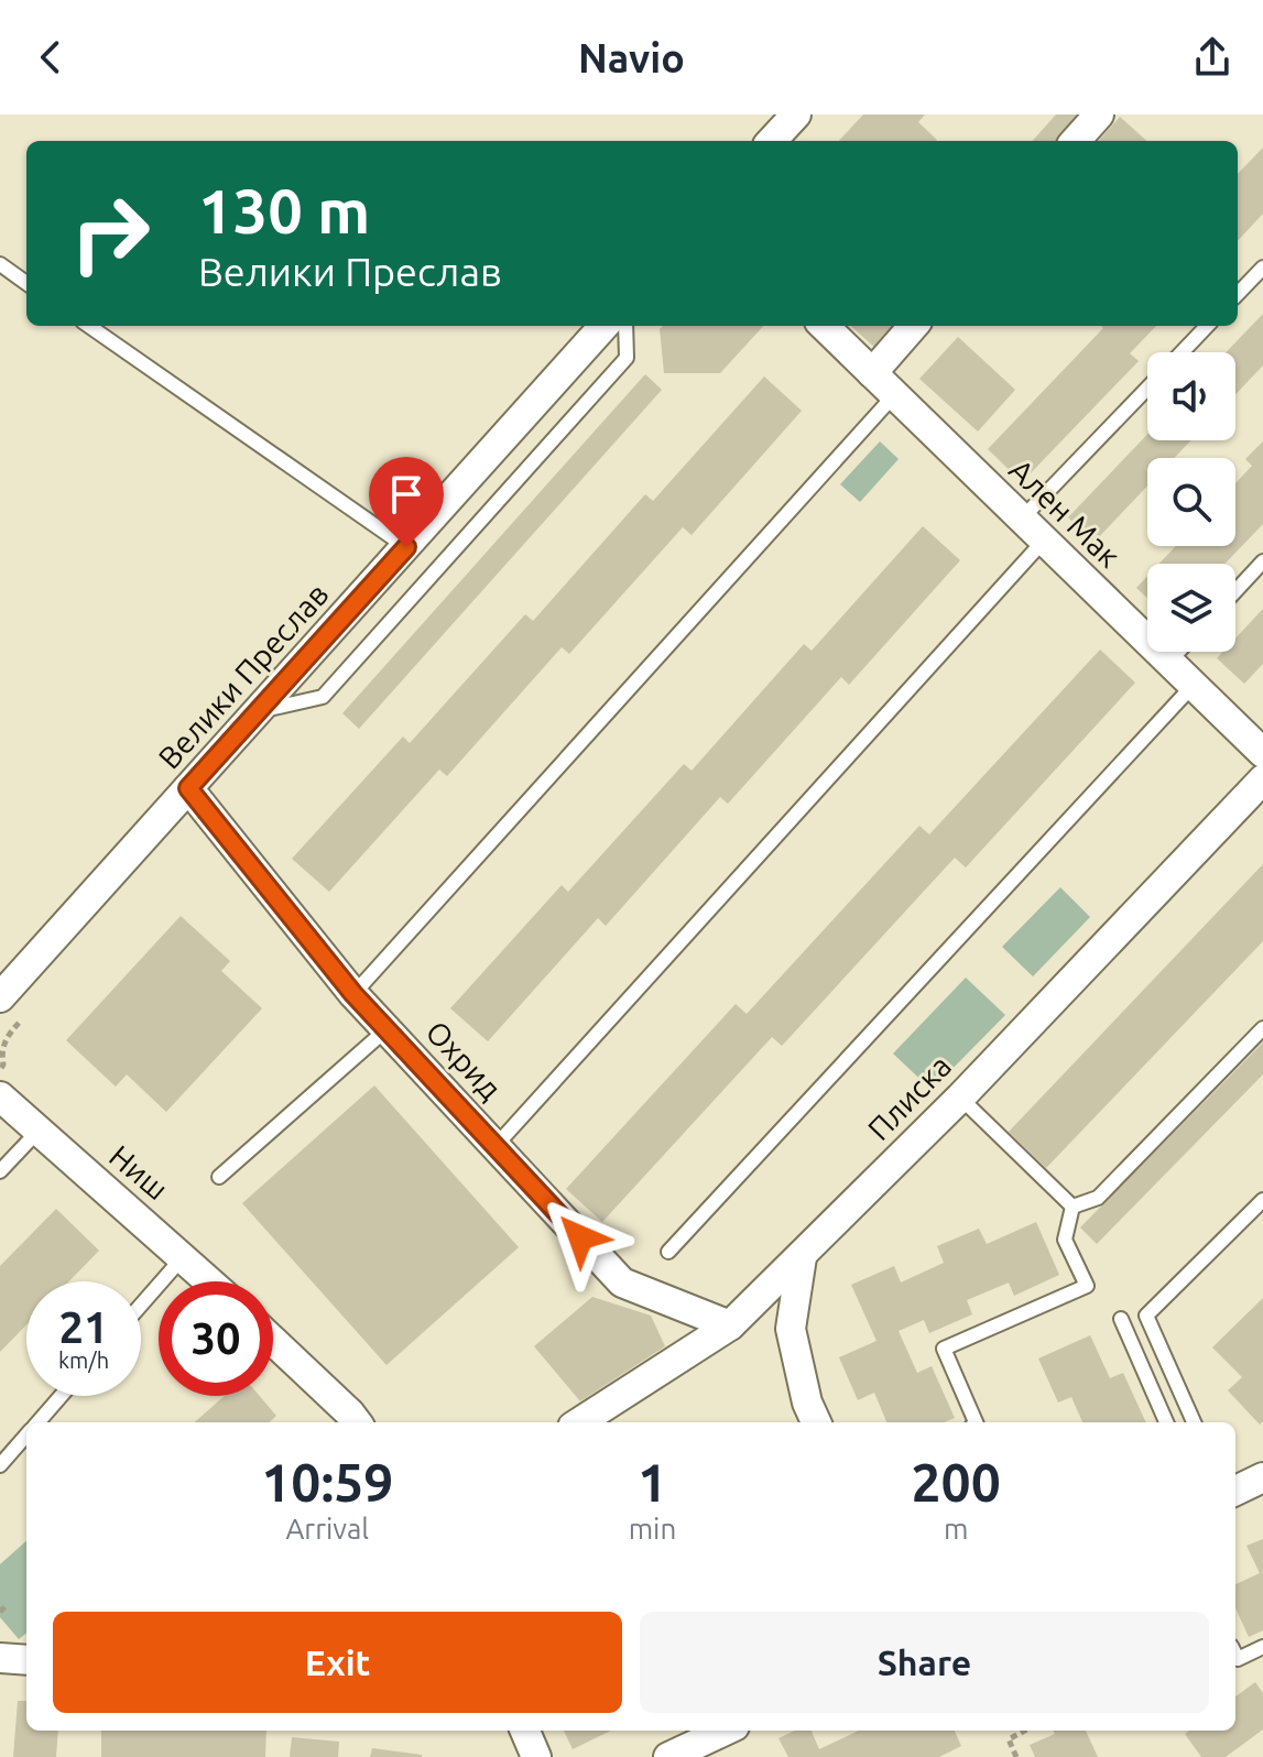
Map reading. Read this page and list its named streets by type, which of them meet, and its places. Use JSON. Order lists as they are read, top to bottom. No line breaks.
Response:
{"streets":{"street":["Ален Мак","Велики Преслав","Охрид","Плиска","Ниш"]},"crossings":[["Велики Преслав","Охрид"],["Охрид","Плиска"]],"page":{"header":"Navio","turn":["130 m","Велики Преслав"],"speed":"21 km/h","limit":"30","eta":["10:59","Arrival","1","min","200","m"],"buttons":["Exit","Share"]}}
